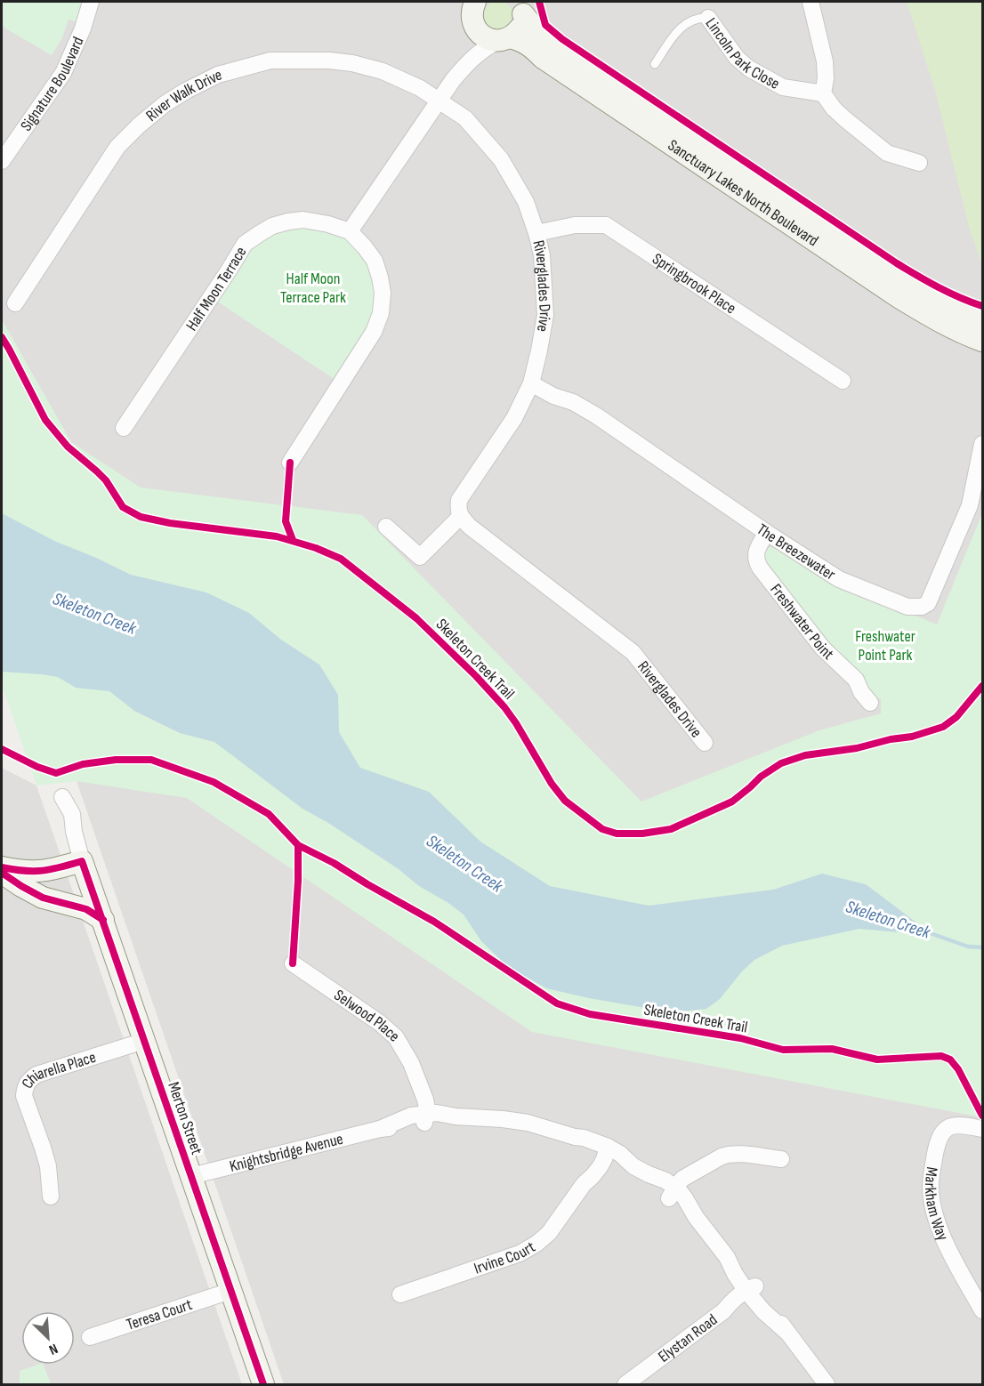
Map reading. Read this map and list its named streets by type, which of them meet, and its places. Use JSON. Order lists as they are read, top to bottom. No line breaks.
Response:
{"streets":{"street":["Lincoln Park Close","Signature Boulevard","River Walk Drive","Sanctuary Lakes North Boulevard","Springbrook Place","Riverglades Drive","Half Moon Terrace","The Breezewater","Freshwater Point","Selwood Place","Chiarella Place","Merton Street","Knightsbridge Avenue","Markham Way","Irvine Court","Teresa Court","Elystan Road"],"cycle path":["Skeleton Creek Trail"]},"crossings":[["River Walk Drive","Riverglades Drive"],["Springbrook Place","Riverglades Drive"],["Riverglades Drive","The Breezewater"],["The Breezewater","Freshwater Point"],["Selwood Place","Knightsbridge Avenue"],["Chiarella Place","Merton Street"],["Merton Street","Knightsbridge Avenue"],["Merton Street","Teresa Court"],["Knightsbridge Avenue","Irvine Court"],["Knightsbridge Avenue","Elystan Road"]],"water":["Skeleton Creek"],"parks":["Half Moon Terrace Park","Freshwater Point Park"],"north":"bottom right"}
